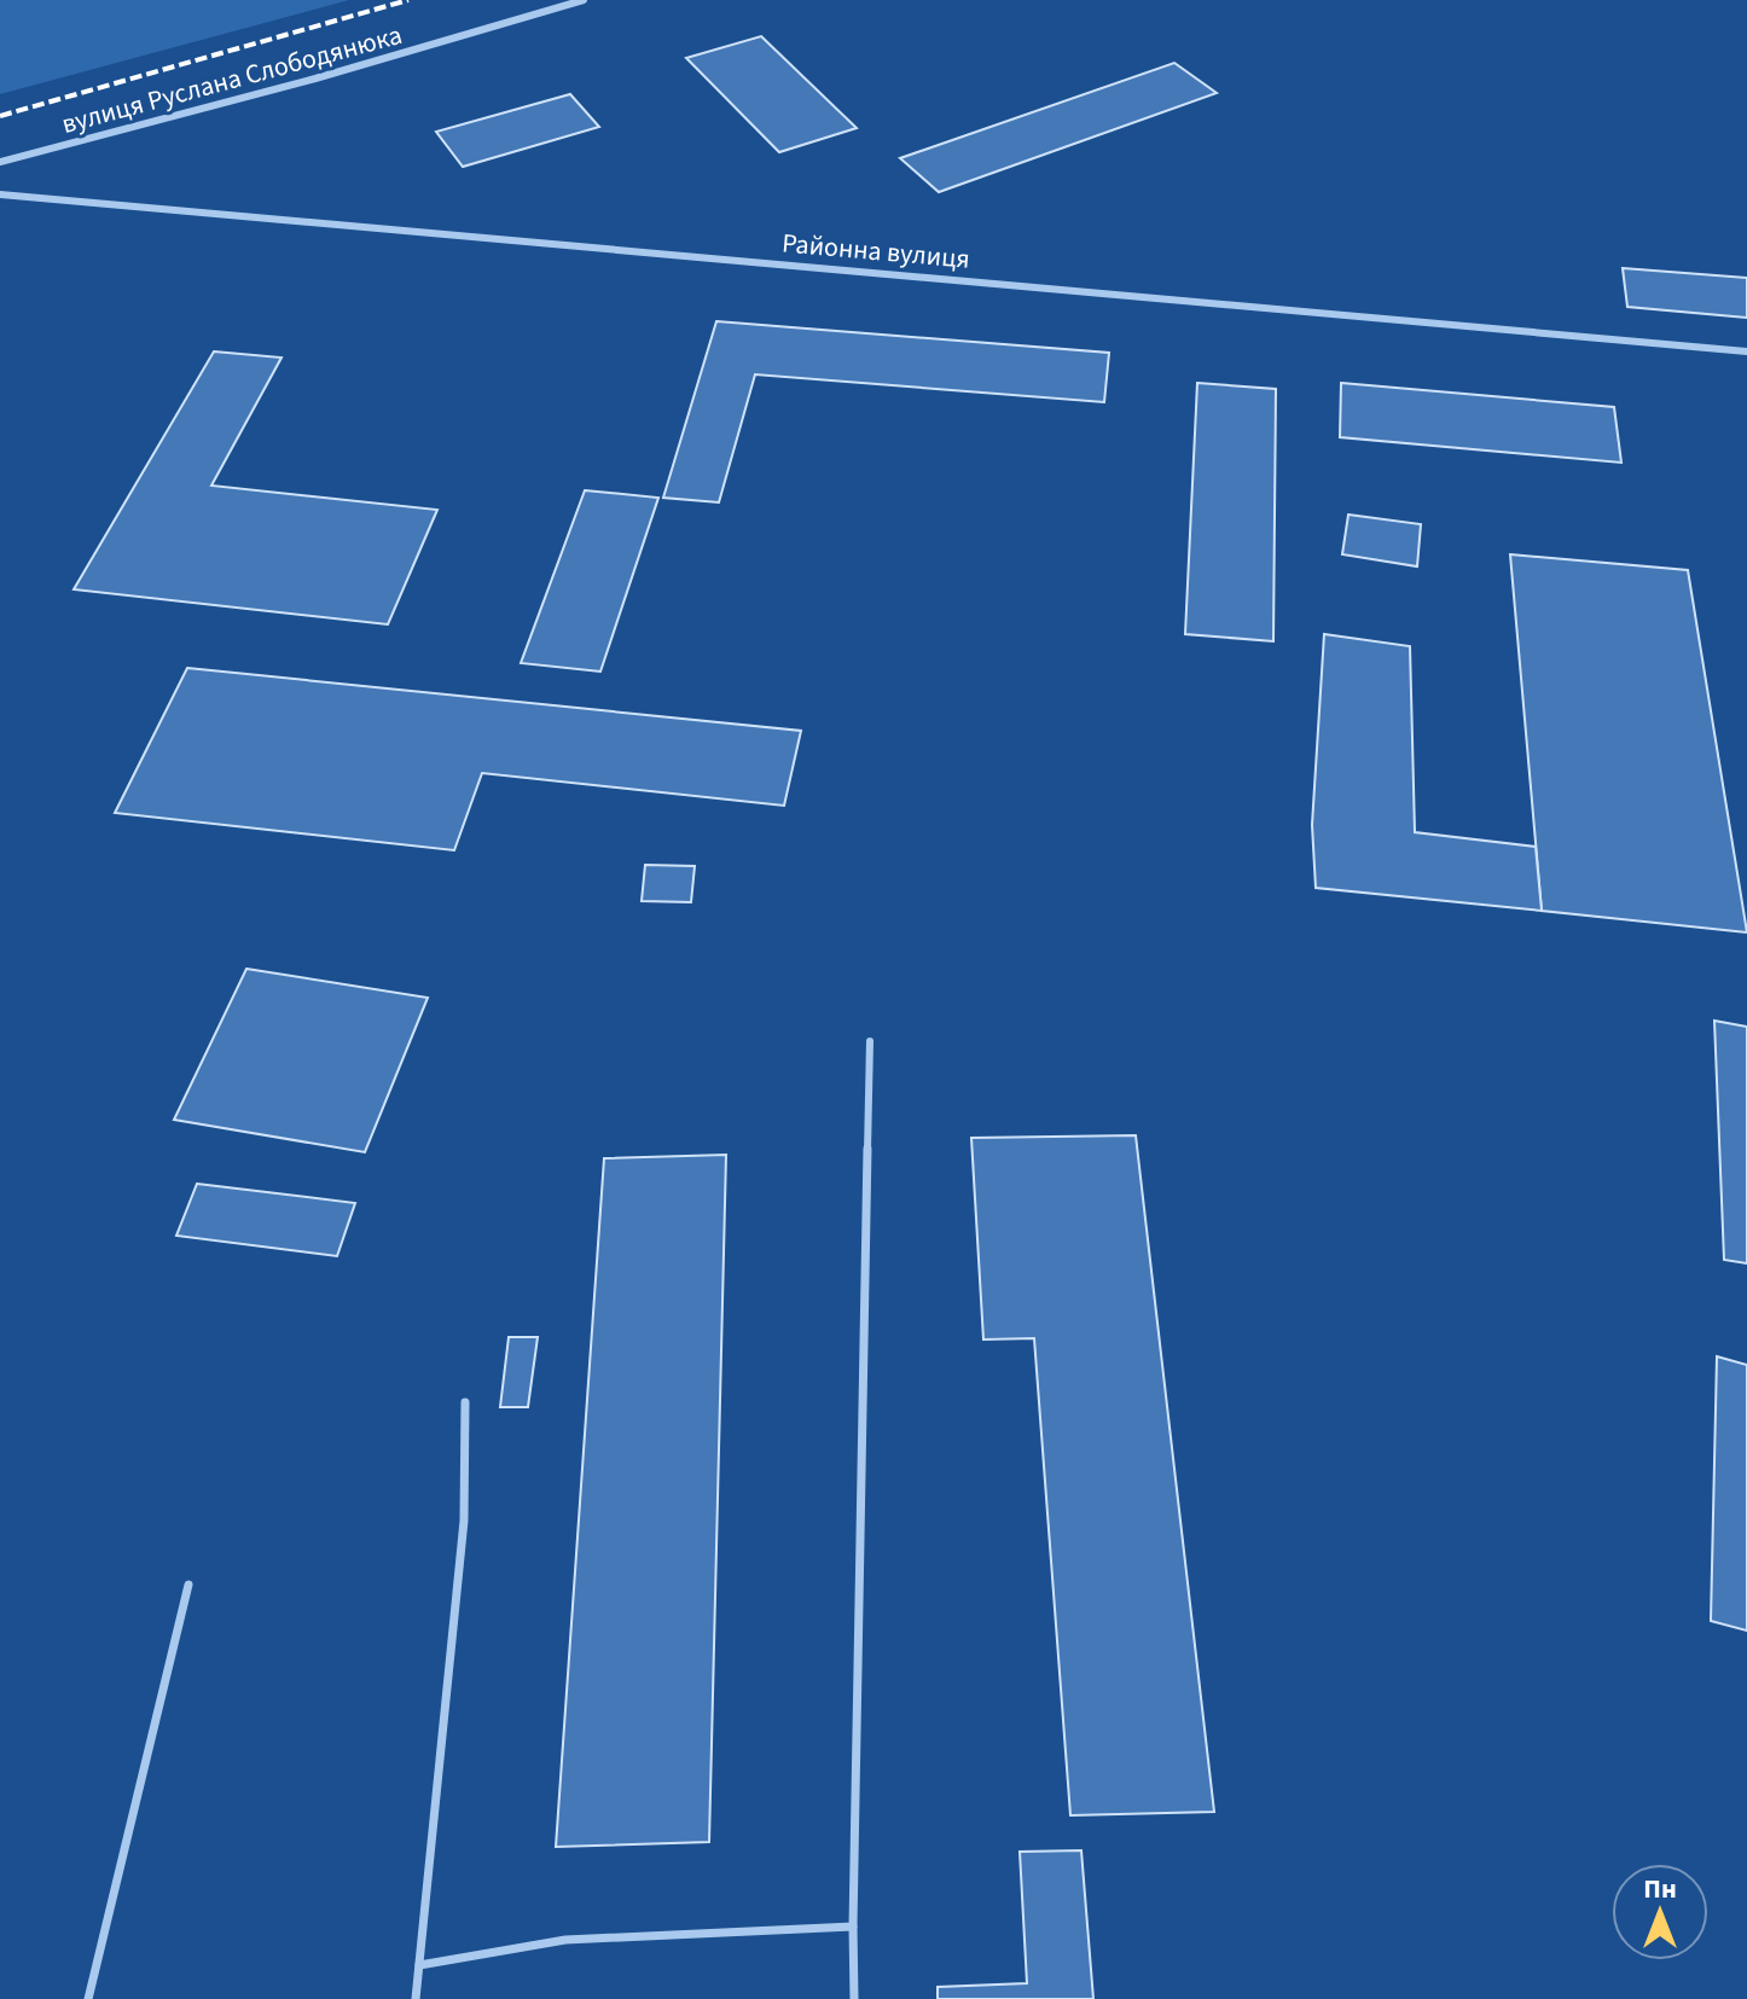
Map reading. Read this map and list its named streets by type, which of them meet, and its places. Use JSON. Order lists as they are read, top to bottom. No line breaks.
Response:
{"streets":{"street":["вулиця Руслана Слободянюка","Районна вулиця"]},"north":"top"}
